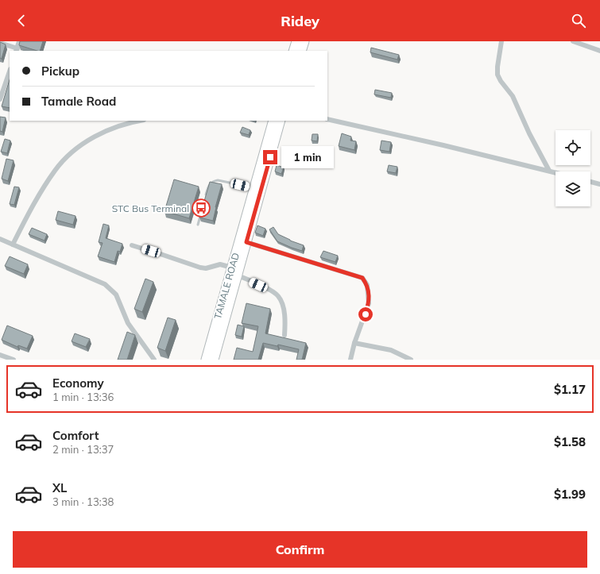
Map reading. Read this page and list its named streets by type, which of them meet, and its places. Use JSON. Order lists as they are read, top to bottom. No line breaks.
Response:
{"streets":{"highway":["TAMALE ROAD"]},"places":{"bus stop":["STC Bus Terminal"]},"page":{"header":"Ridey","banner":["Pickup","Tamale Road"],"bubble":"1 min","list":[{"name":"Economy","note":"1 min · 13:36","value":"$1.17"},{"name":"Comfort","note":"2 min · 13:37","value":"$1.58"},{"name":"XL","note":"3 min · 13:38","value":"$1.99"}],"buttons":"Confirm"}}
